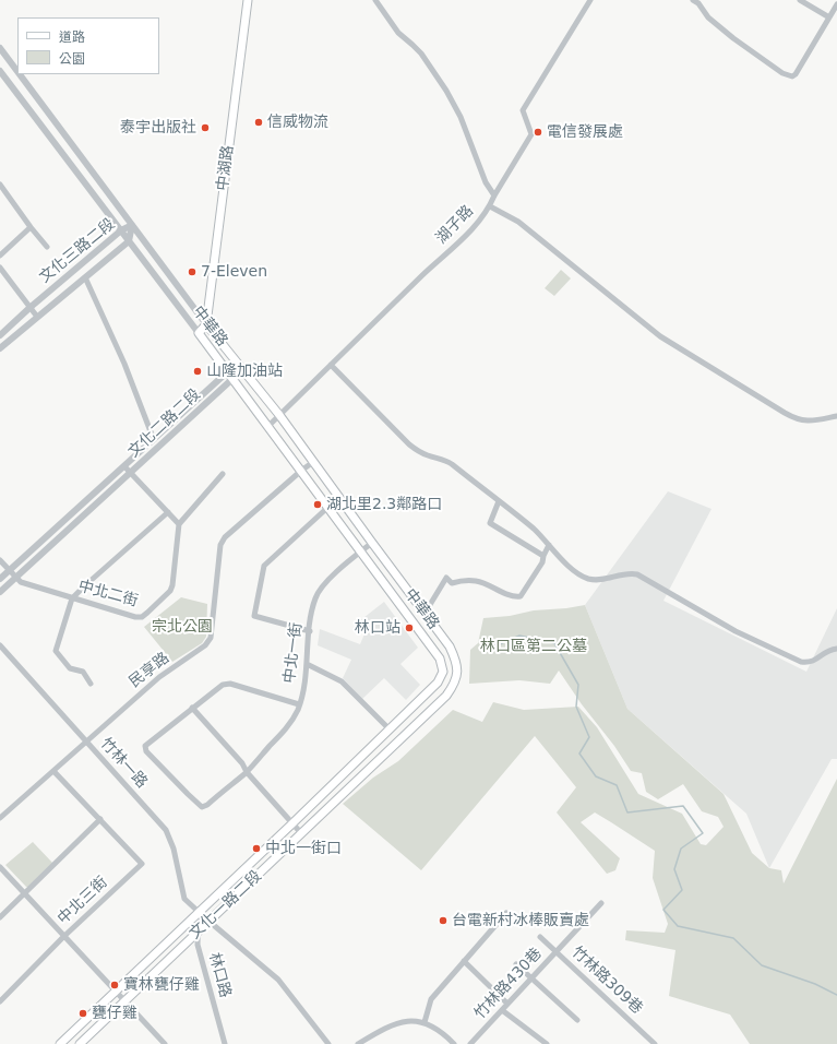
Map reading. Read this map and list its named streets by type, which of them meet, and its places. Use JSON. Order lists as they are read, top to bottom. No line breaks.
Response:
{"streets":{"main road":["中湖路","中華路","文化一路二段"],"street":["湖子路","文化三路二段","文化二路二段","中北二街","中北一街","民享路","竹林一路","中北三街","林口路","竹林路309巷","竹林路430巷"]},"crossings":[["中湖路","中華路"],["湖子路","中華路"],["文化三路二段","中華路"],["中華路","文化二路二段"],["中華路","中北一街"],["中華路","民享路"],["中華路","文化一路二段"],["文化二路二段","中北二街"],["民享路","竹林一路"],["民享路","中北三街"],["竹林一路","文化一路二段"],["竹林一路","林口路"],["文化一路二段","林口路"],["竹林路309巷","竹林路430巷"]],"parks":["宗北公園","林口區第二公墓"],"places":["信威物流","泰宇出版社","電信發展處","7-Eleven","山隆加油站","湖北里2.3鄰路口","林口站","中北一街口","台電新村冰棒販賣處","寶林甕仔雞","甕仔雞"],"legend":["道路","公園"]}
